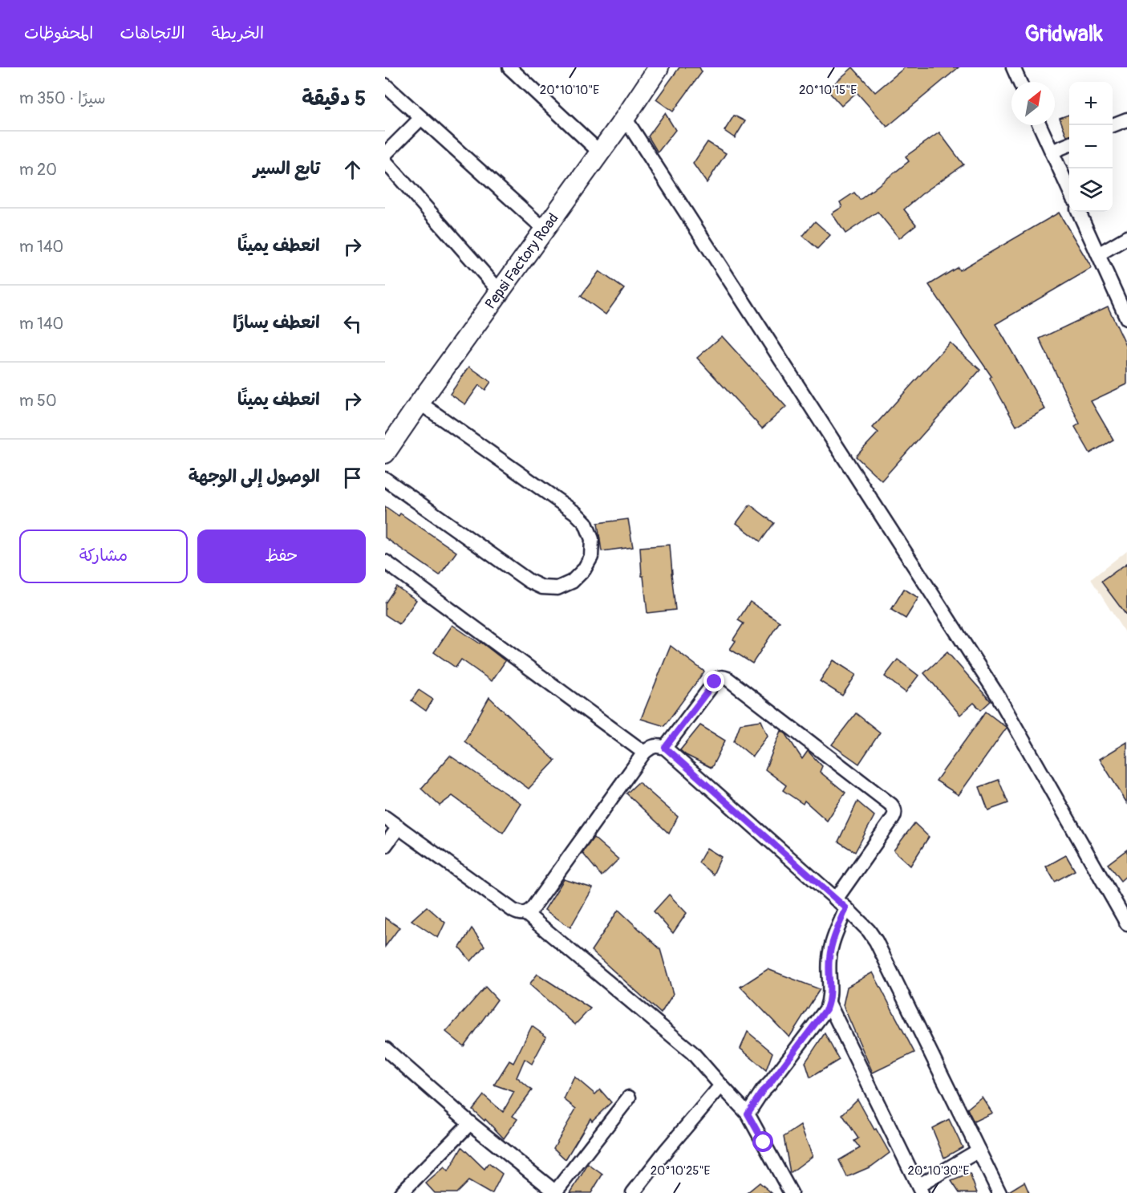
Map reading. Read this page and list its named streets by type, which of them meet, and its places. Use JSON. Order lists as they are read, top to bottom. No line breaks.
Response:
{"streets":{"main road":["Pepsi Factory Road"]},"north":"top right","page":{"header":"Gridwalk","nav":["الخريطة","الاتجاهات","المحفوظات"],"heading":["5 دقيقة","سيرًا · 350 m"],"map_buttons":["+","−"],"list":[["تابع السير","20 m"],["انعطف يمينًا","140 m"],["انعطف يسارًا","140 m"],["انعطف يمينًا","50 m"],"الوصول إلى الوجهة"],"buttons":["حفظ","مشاركة"]},"coordinates":["20°10'15\"E","20°10'10\"E","20°10'25\"E","20°10'30\"E"]}
